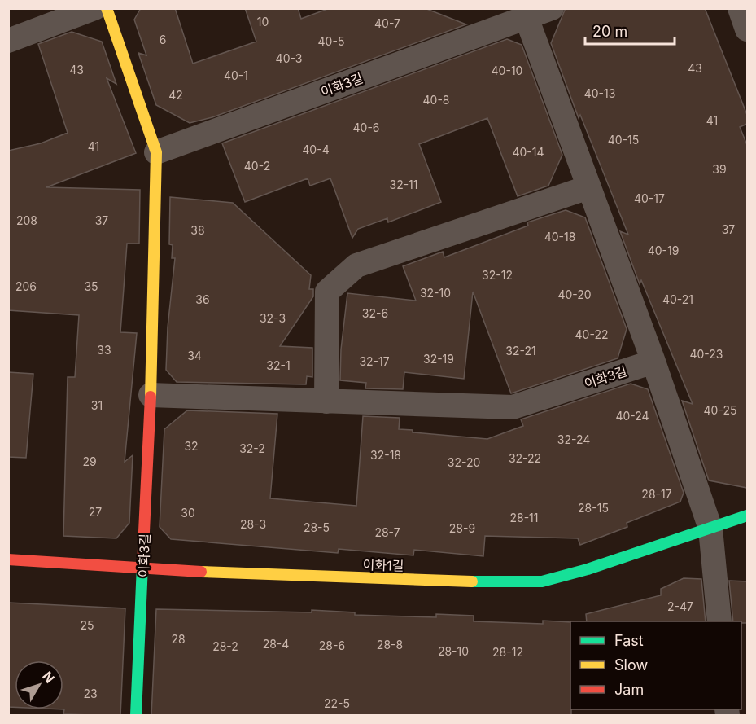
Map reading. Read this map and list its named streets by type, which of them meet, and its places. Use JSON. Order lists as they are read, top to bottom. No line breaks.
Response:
{"streets":{"street":["이화3길","이화1길"]},"crossings":[["이화3길","이화1길"]],"house_numbers":["10","40-7","6","40-5","40-3","43","43","40-10","40-1","40-13","42","40-8","41","40-6","40-15","41","40-4","40-14","40-2","39","32-11","40-17","208","37","37","38","40-18","40-19","32-12","206","35","32-10","40-20","36","40-21","32-6","32-3","40-22","33","32-21","40-23","34","32-19","32-17","32-1","31","40-25","40-24","32-24","32","32-2","32-18","32-22","29","32-20","28-17","28-15","27","30","28-11","28-3","28-5","28-9","28-7","2-47","25","28","28-4","28-8","28-6","28-2","28-10","28-12","23","22-5"],"legend":["Fast","Slow","Jam"],"scale_bar":"20 m","north":"top right"}
